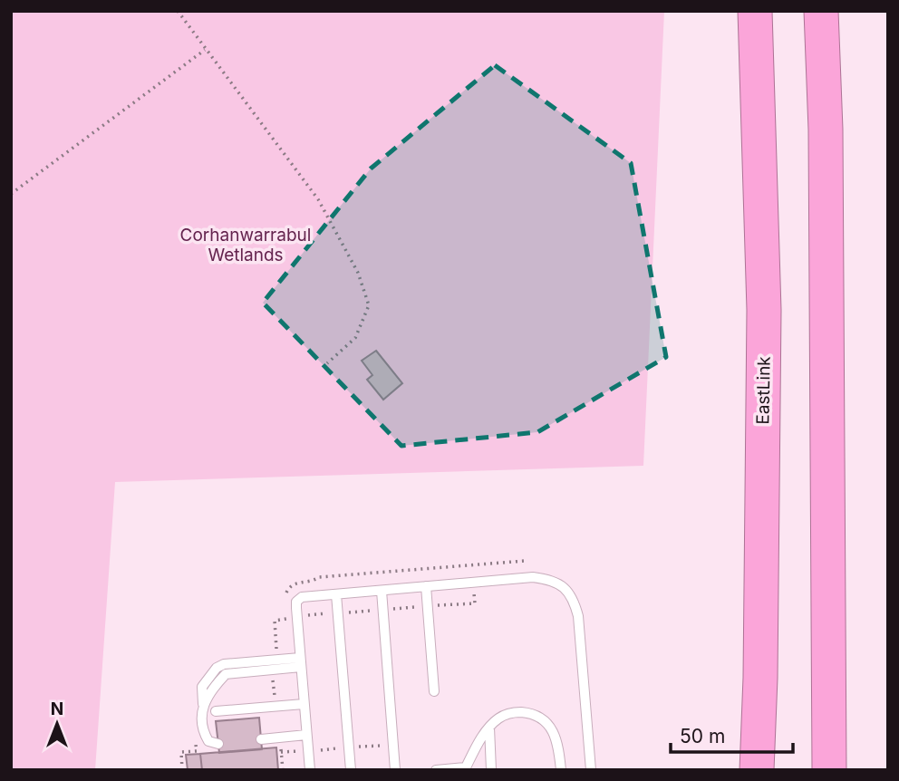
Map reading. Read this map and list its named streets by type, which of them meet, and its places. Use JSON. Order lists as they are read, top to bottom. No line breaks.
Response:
{"streets":{"highway":["EastLink"]},"parks":["Corhanwarrabul Wetlands"],"scale_bar":"50 m","north":"top"}
